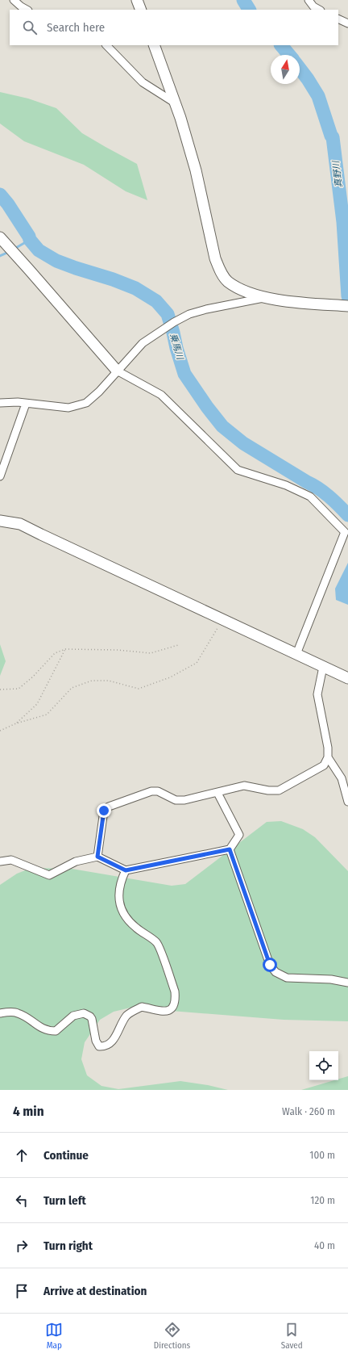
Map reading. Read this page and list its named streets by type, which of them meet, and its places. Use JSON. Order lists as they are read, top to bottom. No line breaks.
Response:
{"water":["真野川","乗馬川"],"north":"top","page":{"search":"Search here","heading":["4 min","Walk · 260 m"],"list":[["Continue","100 m"],["Turn left","120 m"],["Turn right","40 m"],"Arrive at destination"],"nav":["Map","Directions","Saved"]}}
